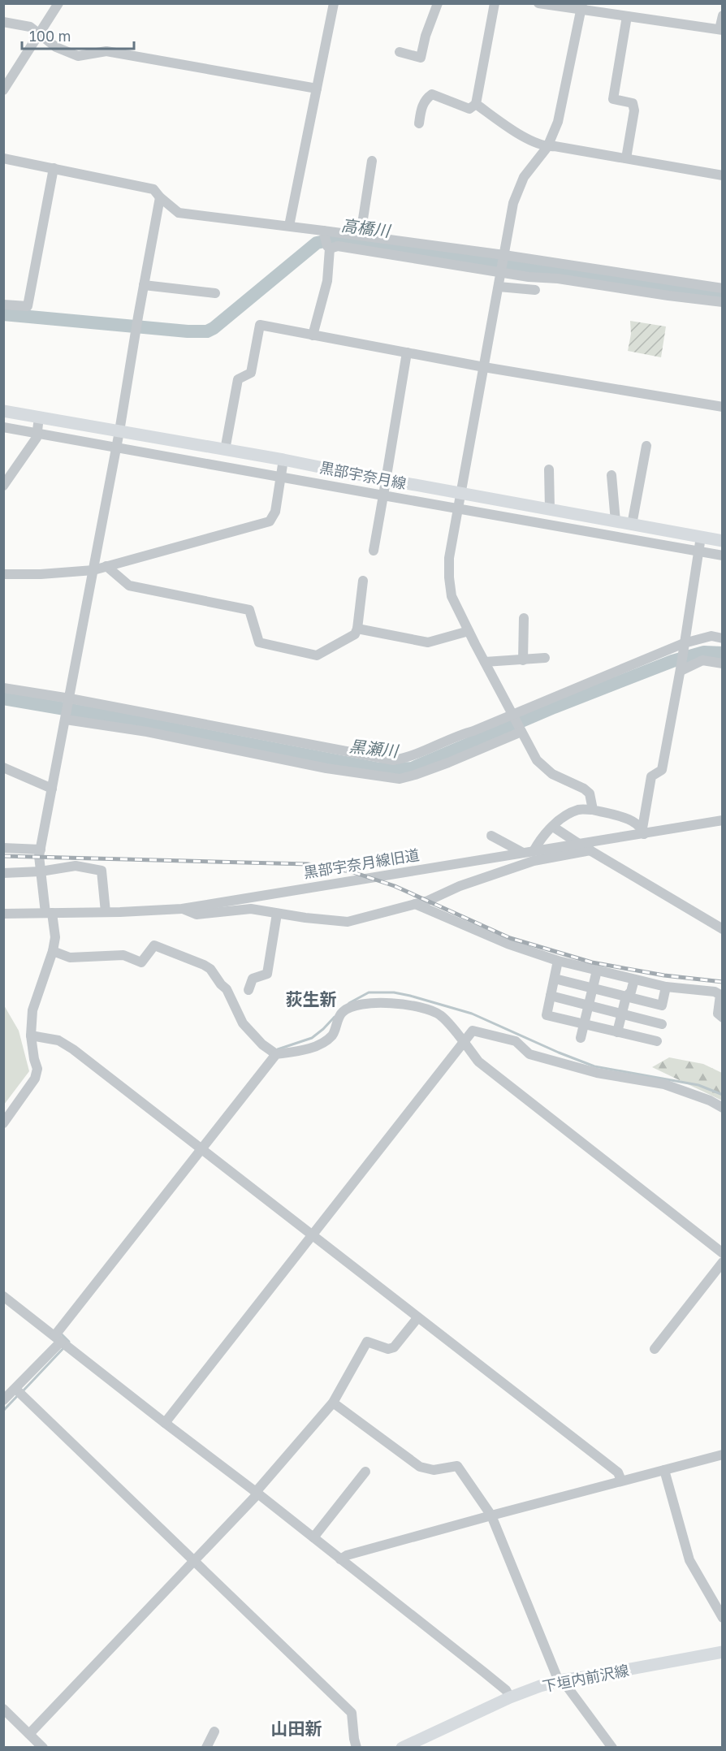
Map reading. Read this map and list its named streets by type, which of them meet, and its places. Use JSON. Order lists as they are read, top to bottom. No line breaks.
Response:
{"streets":{"main road":["黒部宇奈月線","下垣内前沢線"],"street":["黒部宇奈月線旧道"]},"districts":["荻生新","山田新"],"water":["高橋川","黒瀬川"],"scale_bar":"100 m"}
